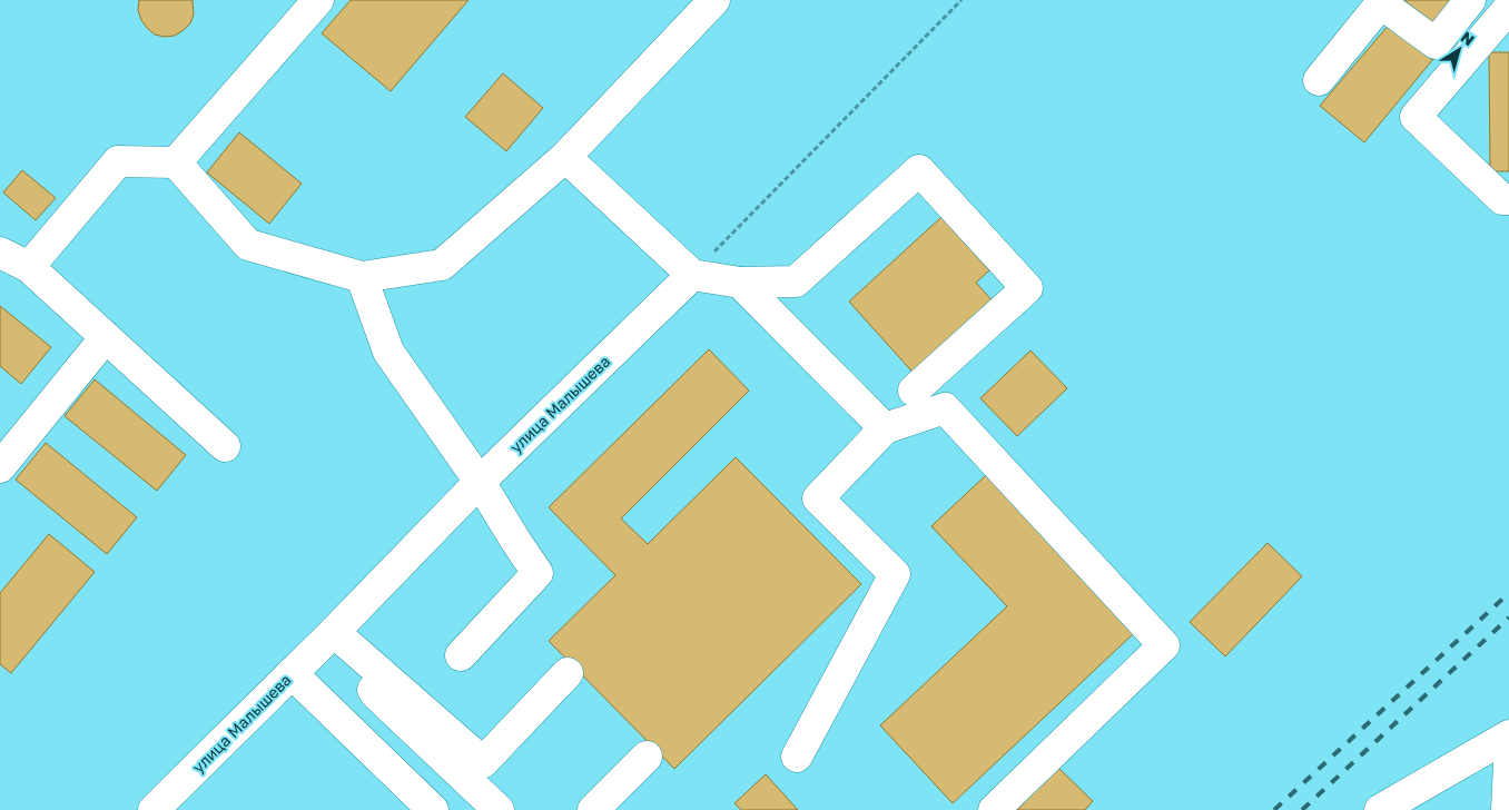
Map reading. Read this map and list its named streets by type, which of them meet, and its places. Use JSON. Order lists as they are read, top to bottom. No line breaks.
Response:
{"streets":{"lane":["улица Малышева"]},"north":"top right"}
